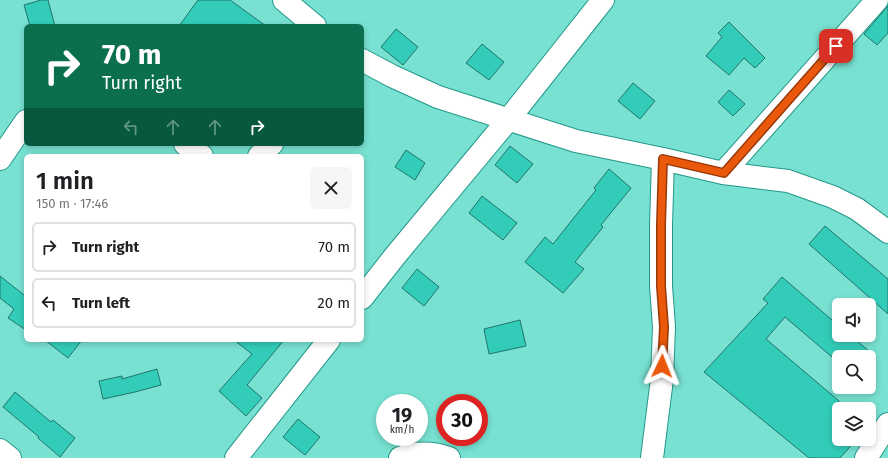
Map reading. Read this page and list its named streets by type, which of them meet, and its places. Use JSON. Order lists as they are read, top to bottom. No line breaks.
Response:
{"page":{"turn":["70 m","Turn right"],"heading":["1 min","150 m · 17:46"],"list":[{"name":"Turn right","value":"70 m"},{"name":"Turn left","value":"20 m"}],"speed":"19 km/h","limit":"30"}}
